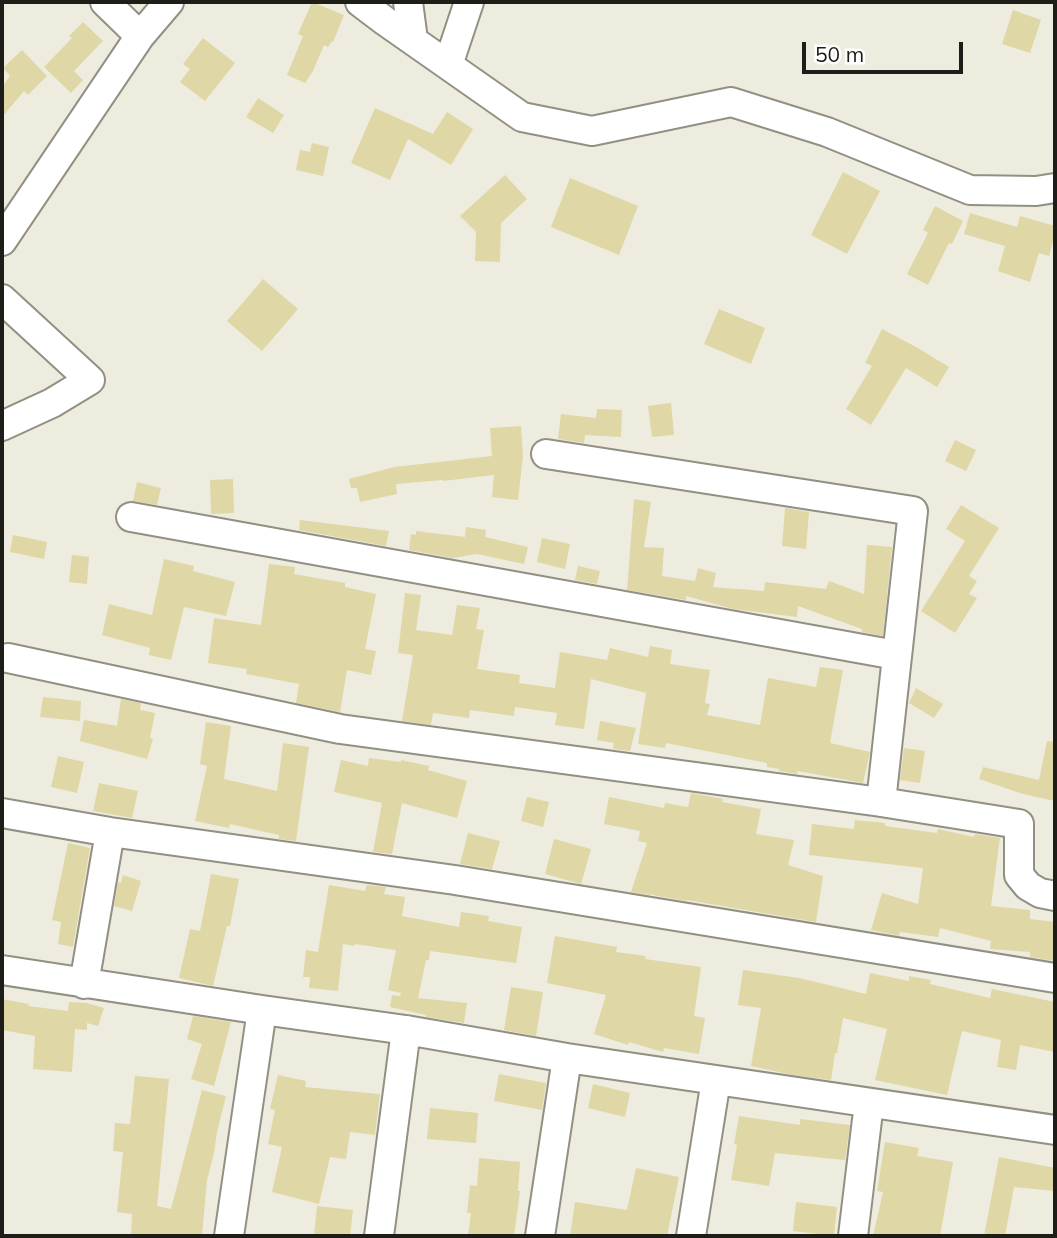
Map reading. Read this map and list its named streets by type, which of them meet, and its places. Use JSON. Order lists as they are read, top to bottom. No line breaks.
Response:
{"scale_bar":"50 m"}
